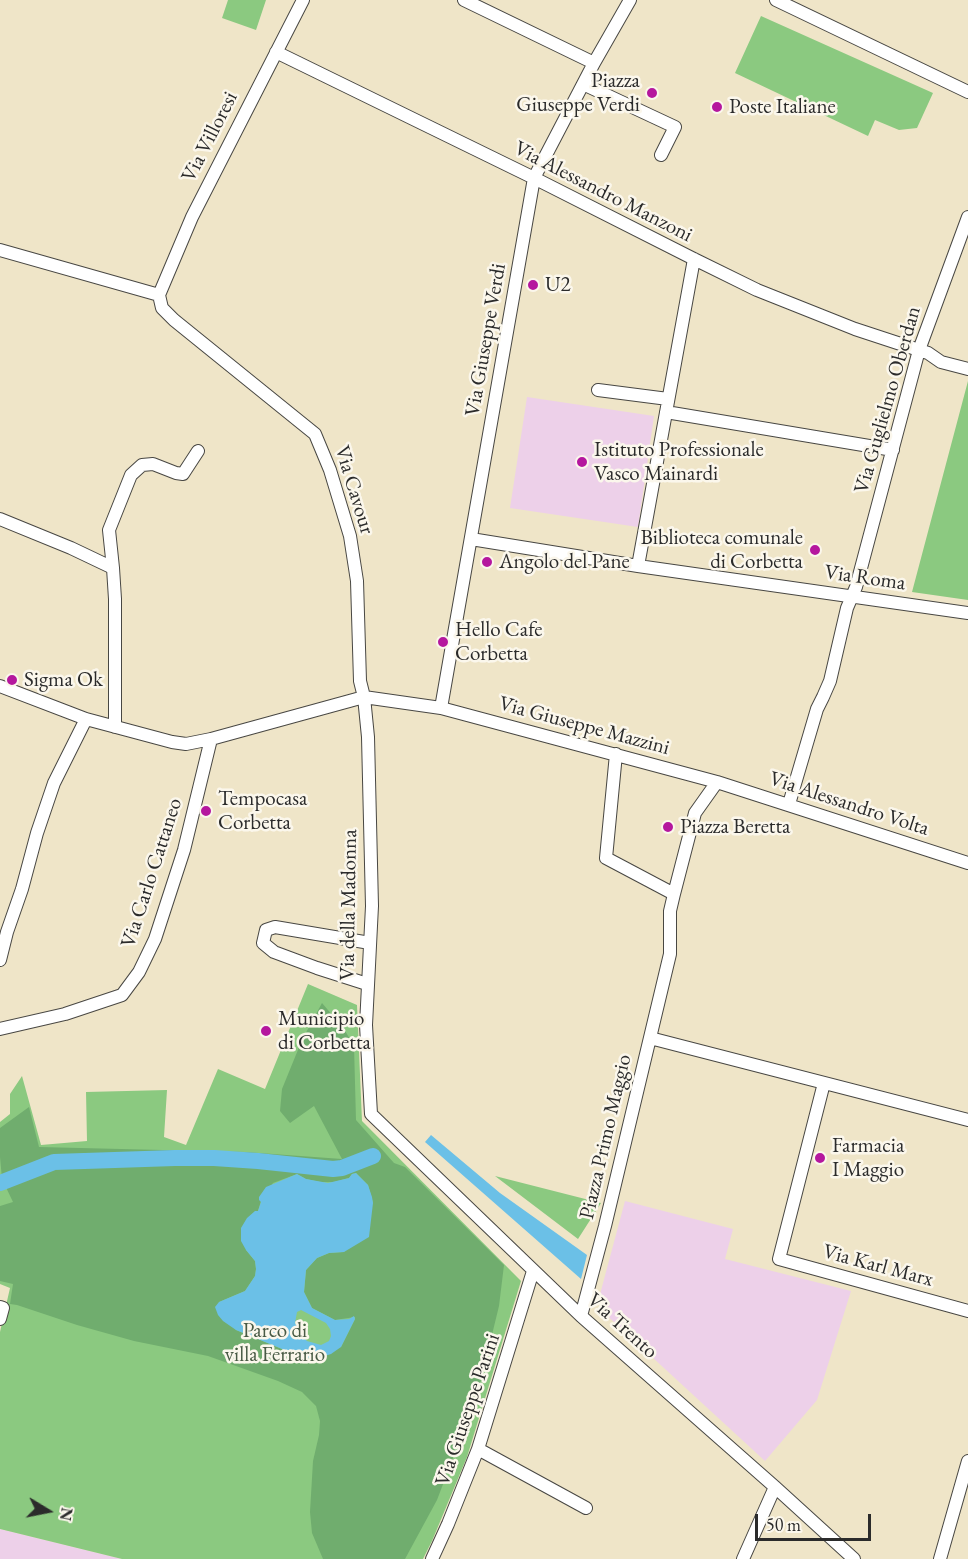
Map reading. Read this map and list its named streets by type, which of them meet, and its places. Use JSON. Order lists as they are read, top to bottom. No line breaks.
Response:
{"streets":{"street":["Via Villoresi","Via Alessandro Manzoni","Via Giuseppe Verdi","Via Guglielmo Oberdan","Via Cavour","Via Roma","Via Giuseppe Mazzini","Via Alessandro Volta","Via Carlo Cattaneo","Via della Madonna","Piazza Primo Maggio","Via Karl Marx","Via Trento","Via Giuseppe Parini"]},"crossings":[["Via Villoresi","Via Alessandro Manzoni"],["Via Villoresi","Via Cavour"],["Via Alessandro Manzoni","Via Giuseppe Verdi"],["Via Alessandro Manzoni","Via Guglielmo Oberdan"],["Via Giuseppe Verdi","Via Roma"],["Via Giuseppe Verdi","Via Giuseppe Mazzini"],["Via Guglielmo Oberdan","Via Roma"],["Via Guglielmo Oberdan","Via Alessandro Volta"],["Via Cavour","Via Giuseppe Mazzini"],["Via Cavour","Via della Madonna"],["Via Giuseppe Mazzini","Via Alessandro Volta"],["Via Giuseppe Mazzini","Via della Madonna"],["Via della Madonna","Via Trento"],["Piazza Primo Maggio","Via Karl Marx"],["Piazza Primo Maggio","Via Trento"],["Via Trento","Via Giuseppe Parini"]],"parks":["Parco di villa Ferrario"],"places":["Piazza Giuseppe Verdi","Poste Italiane","U2","Istituto Professionale Vasco Mainardi","Biblioteca comunale di Corbetta","Angolo del Pane","Hello Cafe Corbetta","Sigma Ok","Tempocasa Corbetta","Piazza Beretta","Municipio di Corbetta","Farmacia I Maggio"],"scale_bar":"50 m","north":"right"}
